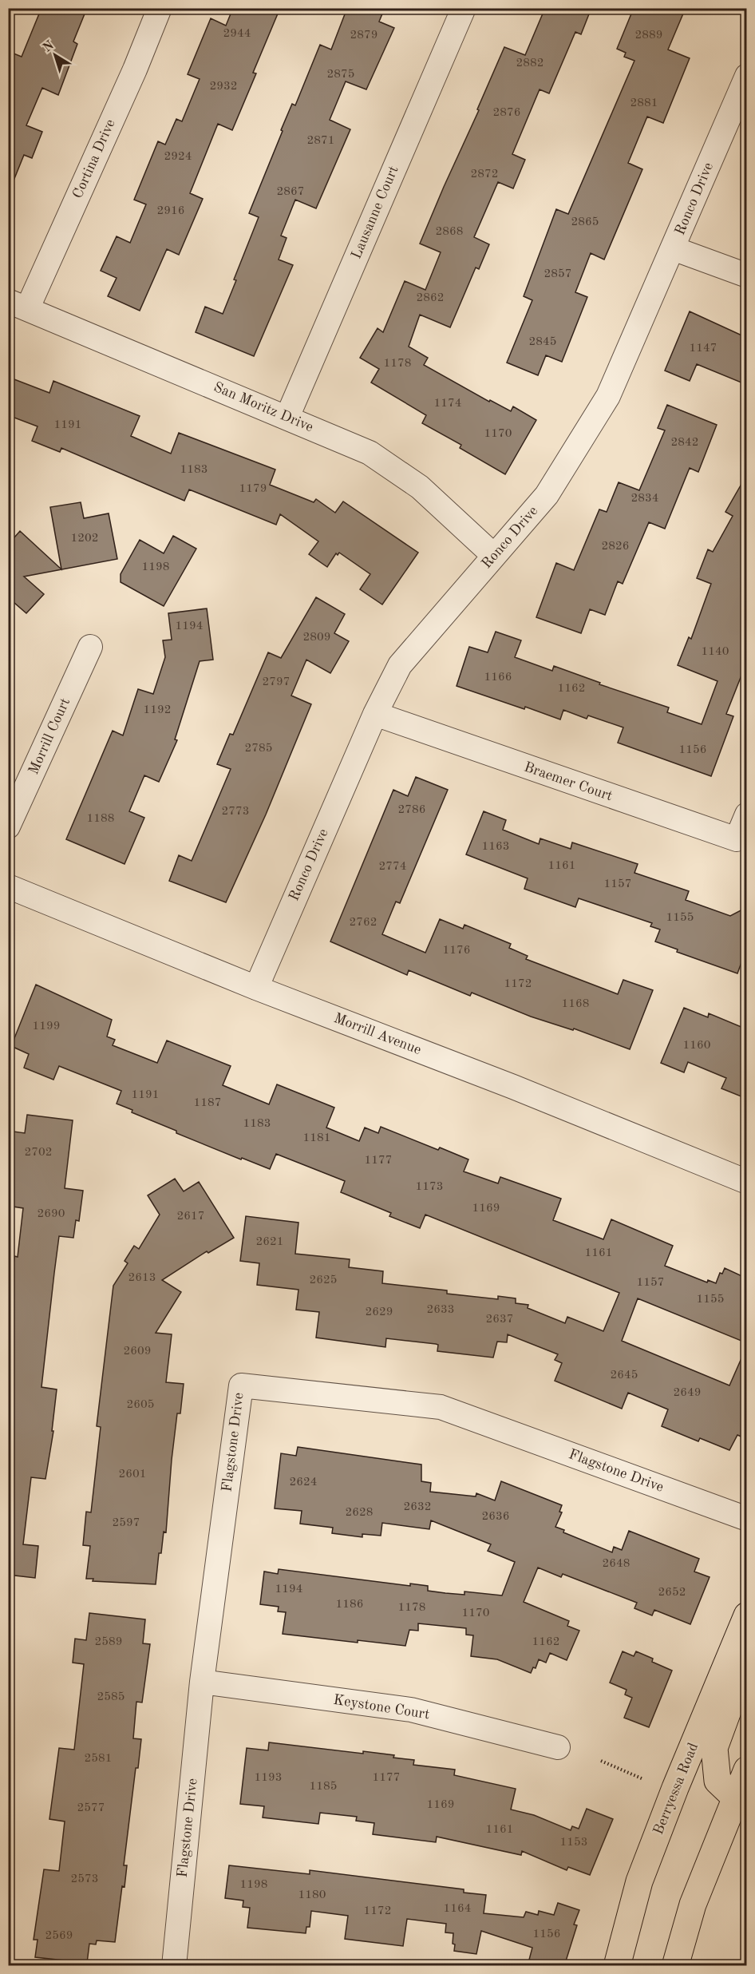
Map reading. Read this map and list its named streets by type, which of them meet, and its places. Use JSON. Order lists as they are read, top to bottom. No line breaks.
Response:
{"streets":{"main road":["Berryessa Road"],"street":["Cortina Drive","Ronco Drive","Lausanne Court","San Moritz Drive","Morrill Court","Braemer Court","Morrill Avenue","Flagstone Drive","Keystone Court"]},"crossings":[["Cortina Drive","San Moritz Drive"],["Ronco Drive","San Moritz Drive"],["Ronco Drive","Braemer Court"],["Ronco Drive","Morrill Avenue"],["Lausanne Court","San Moritz Drive"],["Flagstone Drive","Keystone Court"]],"house_numbers":["2944","2879","2889","2882","2875","2932","2881","2876","2871","2924","2872","2867","2916","2865","2868","2857","2862","2845","1147","1178","1174","1191","1170","2842","1183","1179","2834","1202","2826","1198","1194","2809","1140","1166","2797","1162","1192","2785","1156","2786","2773","1188","1163","1161","2774","1157","1155","2762","1176","1172","1168","1199","1160","1191","1187","1183","1181","2702","1177","1173","1169","2690","2617","2621","1161","2613","2625","1157","1155","2633","2629","2637","2609","2645","2649","2605","2601","2624","2632","2628","2636","2597","2648","1194","2652","1186","1178","1170","2589","1162","2585","2581","1193","1177","1185","1169","2577","1161","1153","2573","1198","1180","1164","1172","1156","2569"],"north":"top left"}
